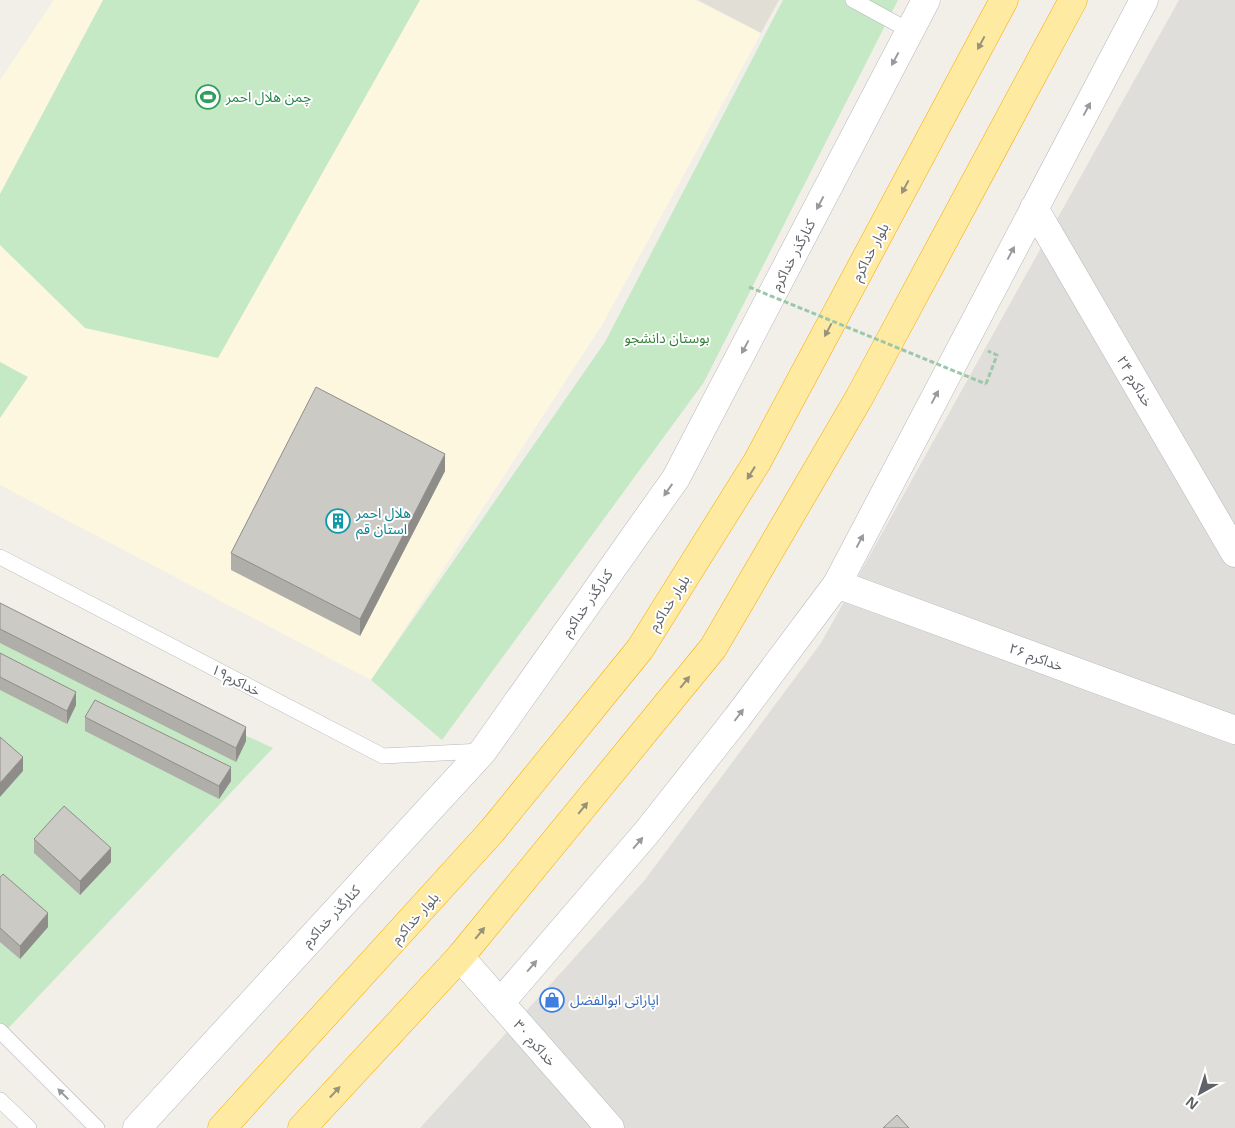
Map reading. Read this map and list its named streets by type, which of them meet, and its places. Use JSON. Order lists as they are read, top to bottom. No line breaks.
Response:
{"streets":{"highway":["بلوار خداکرم"],"street":["کنارگذر خداکرم","۲۴ خداکرم","۲۶ خداکرم","خداکرم ۳۰"],"lane":["۱۹خداکرم"]},"crossings":[["کنارگذر خداکرم","۱۹خداکرم"]],"parks":["بوستان دانشجو"],"places":{"sports":["چمن هلال احمر"],"building":["هلال احمر استان قم"],"shop":["اپاراتی ابوالفضل"]},"north":"bottom left"}
